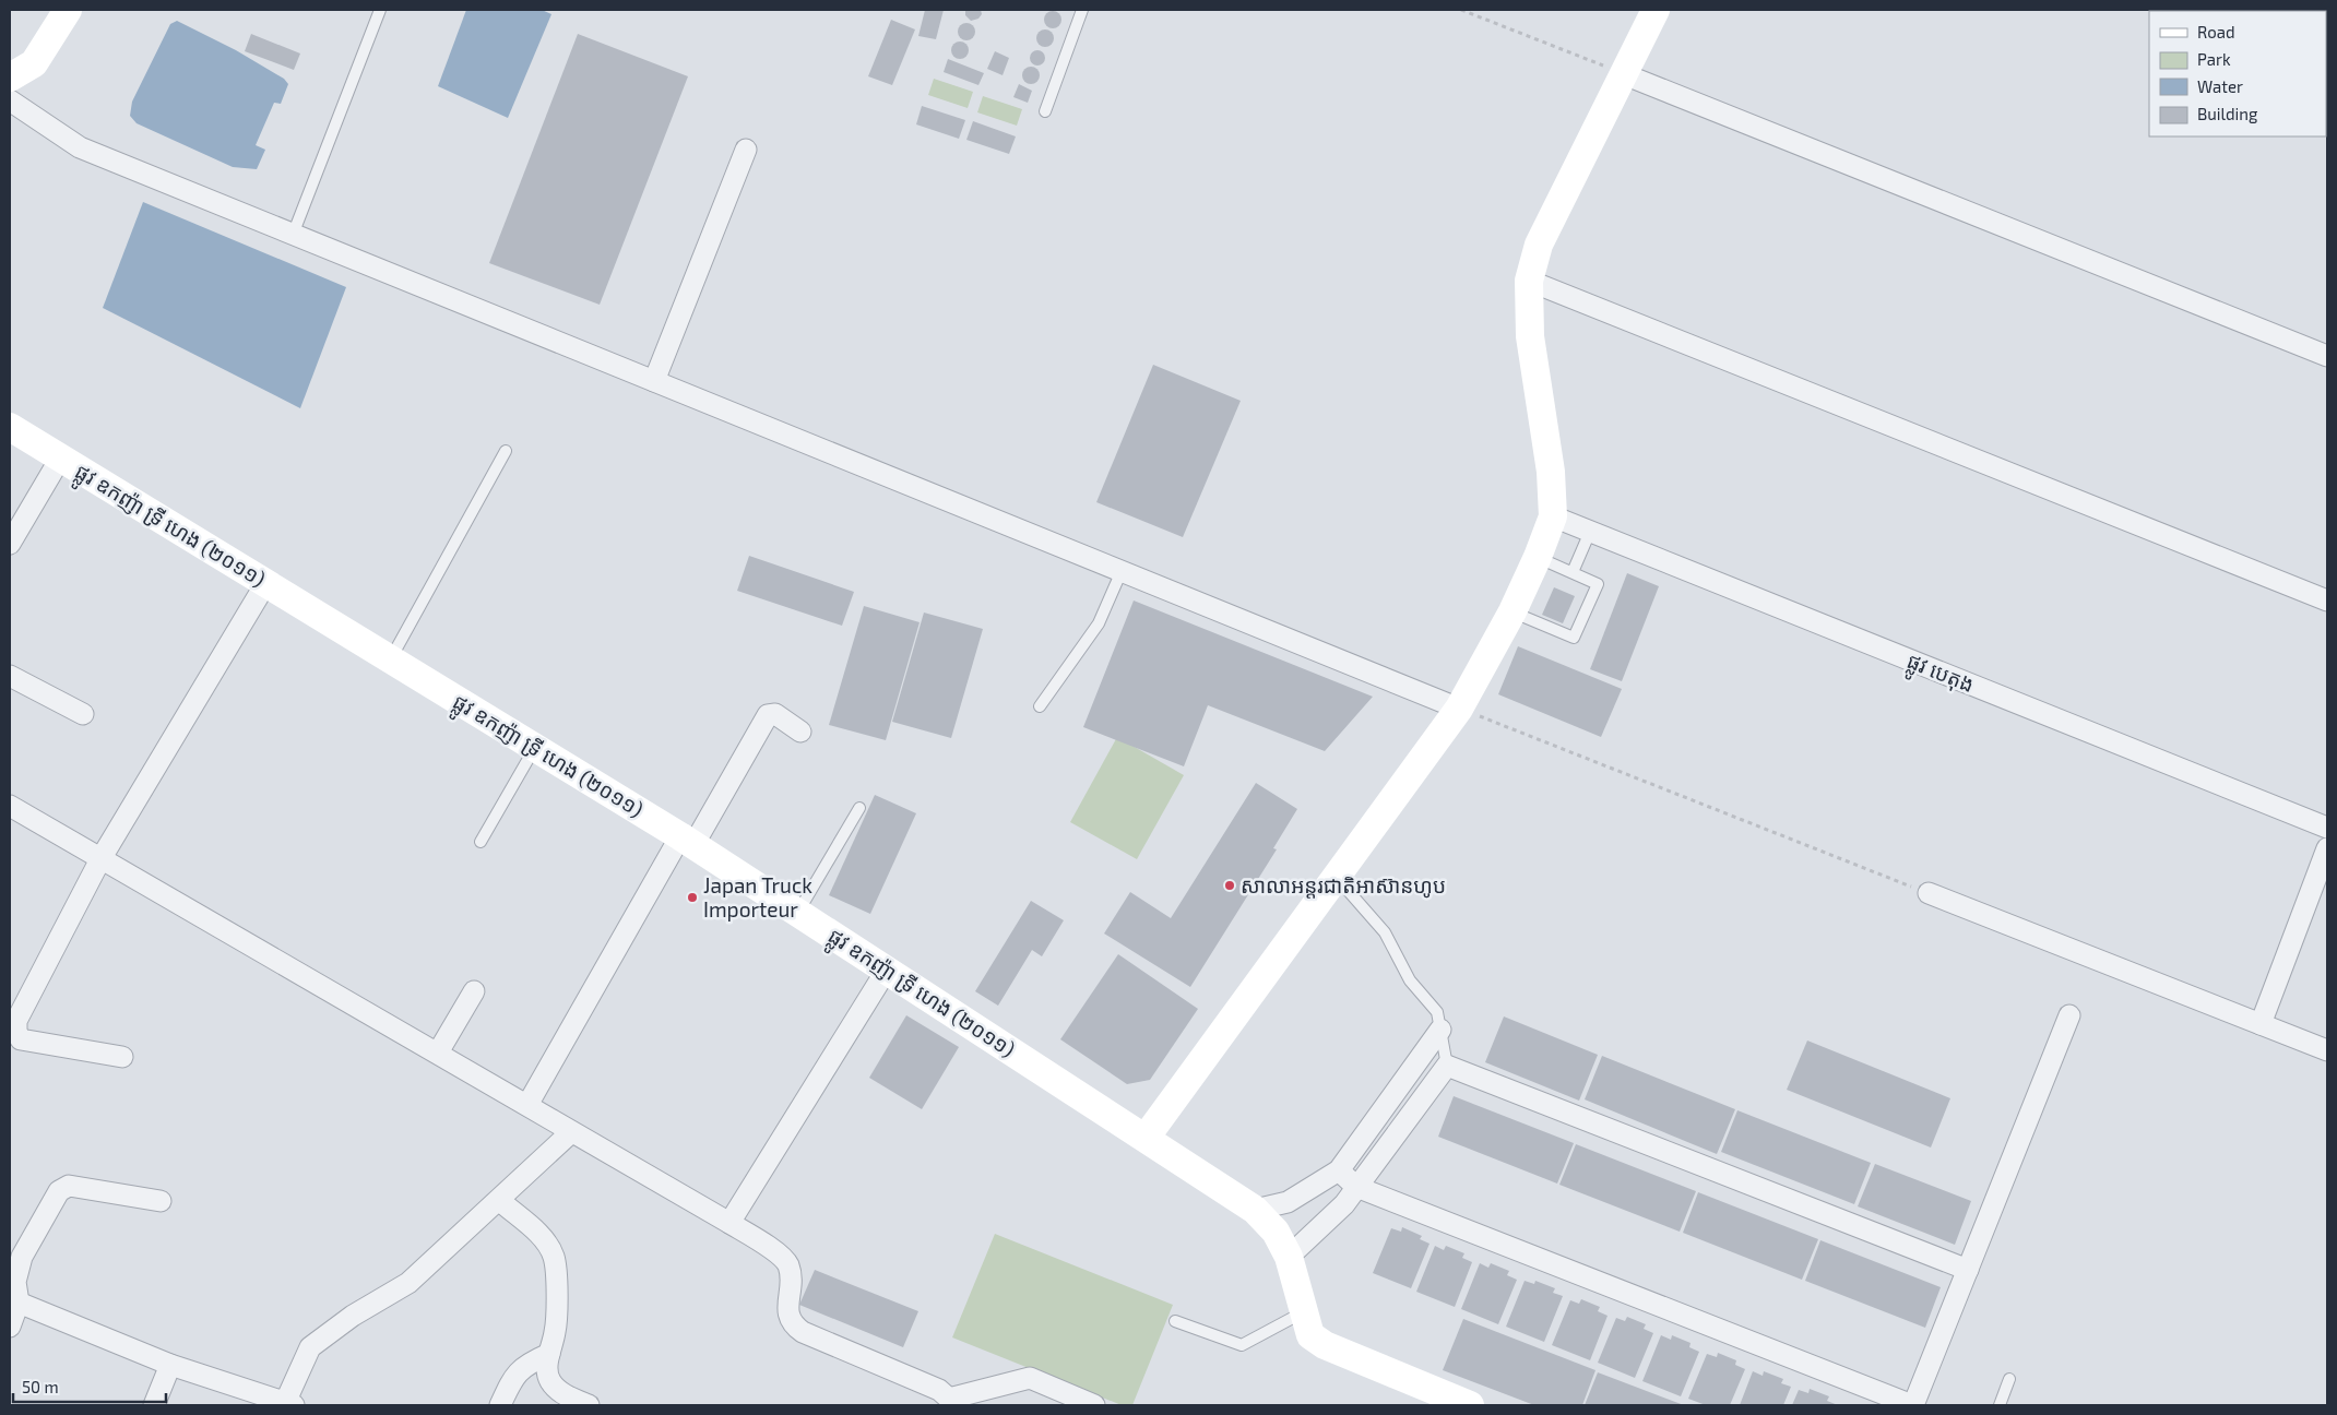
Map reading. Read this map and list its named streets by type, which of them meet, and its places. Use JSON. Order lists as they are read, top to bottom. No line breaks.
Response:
{"streets":{"main road":["ផ្លូវ ឧកញ៉ា ទ្រី ហេង (២០១១)"],"street":["ផ្លូវ បេតុង"]},"places":["សាលាអន្ដរជាតិអាស៊ានហូប","Japan Truck Importeur"],"legend":["Road","Park","Water","Building"],"scale_bar":"50 m"}
